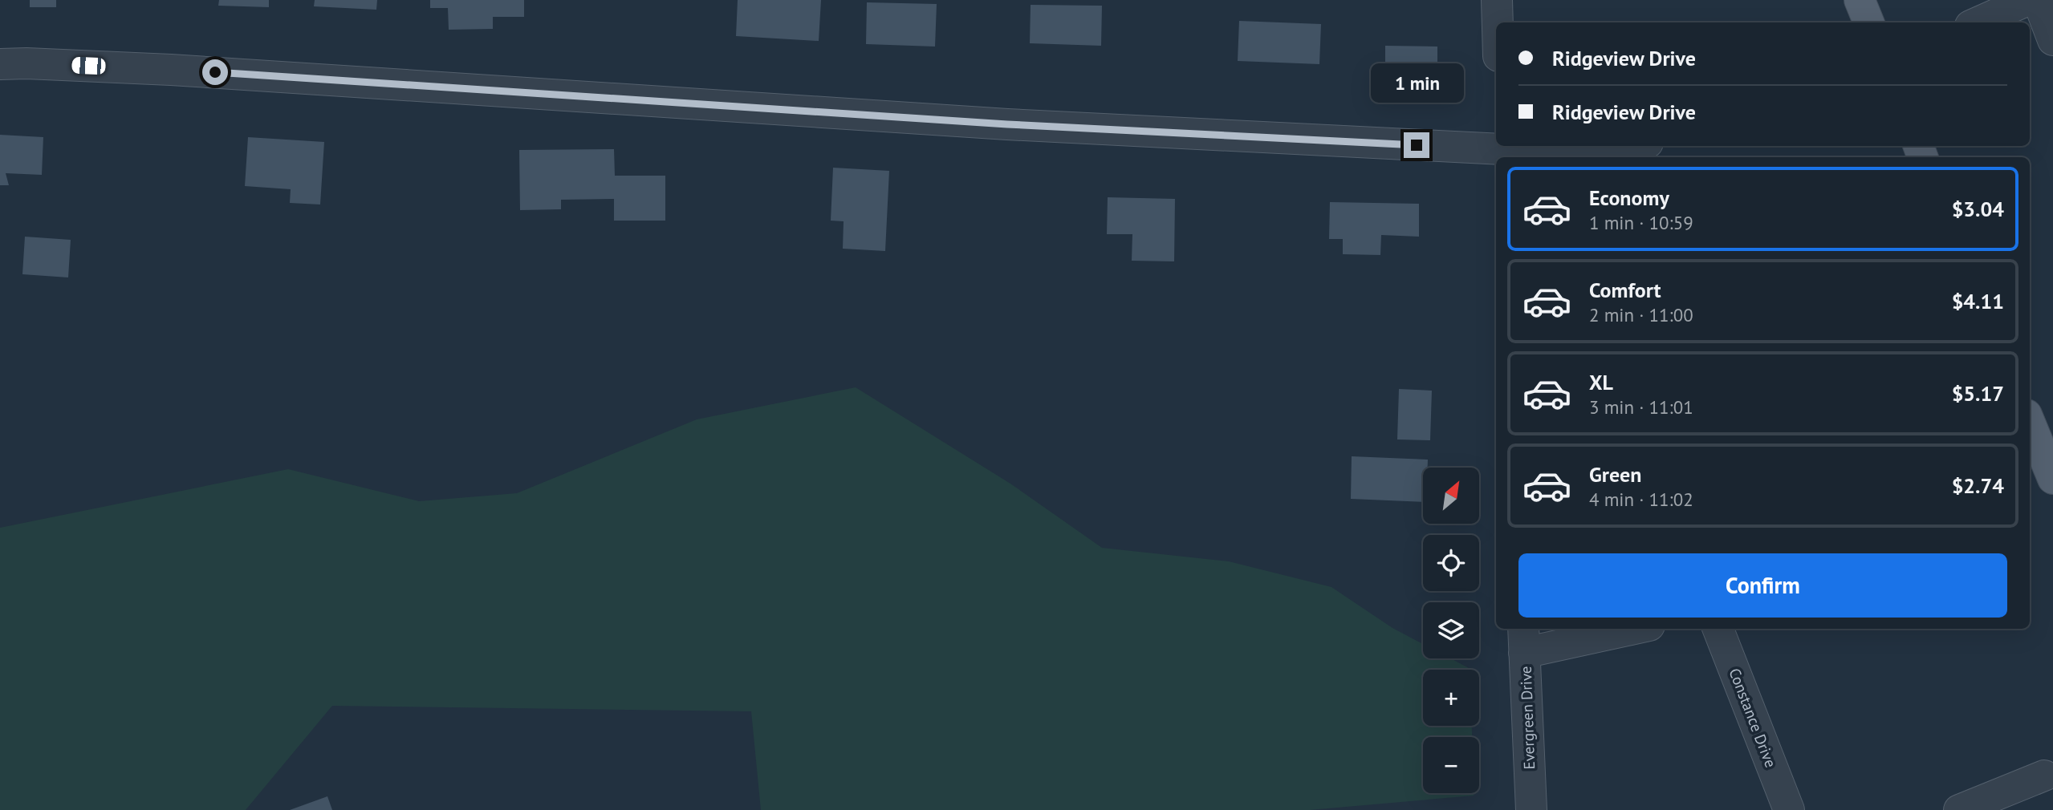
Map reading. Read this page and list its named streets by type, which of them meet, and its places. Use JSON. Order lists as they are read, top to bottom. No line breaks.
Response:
{"streets":{"street":["Evergreen Drive","Constance Drive"]},"north":"top right","page":{"banner":["Ridgeview Drive","Ridgeview Drive"],"bubble":"1 min","list":[{"name":"Economy","note":"1 min · 10:59","value":"$3.04"},{"name":"Comfort","note":"2 min · 11:00","value":"$4.11"},{"name":"XL","note":"3 min · 11:01","value":"$5.17"},{"name":"Green","note":"4 min · 11:02","value":"$2.74"}],"map_buttons":["+","−"],"buttons":"Confirm"}}
